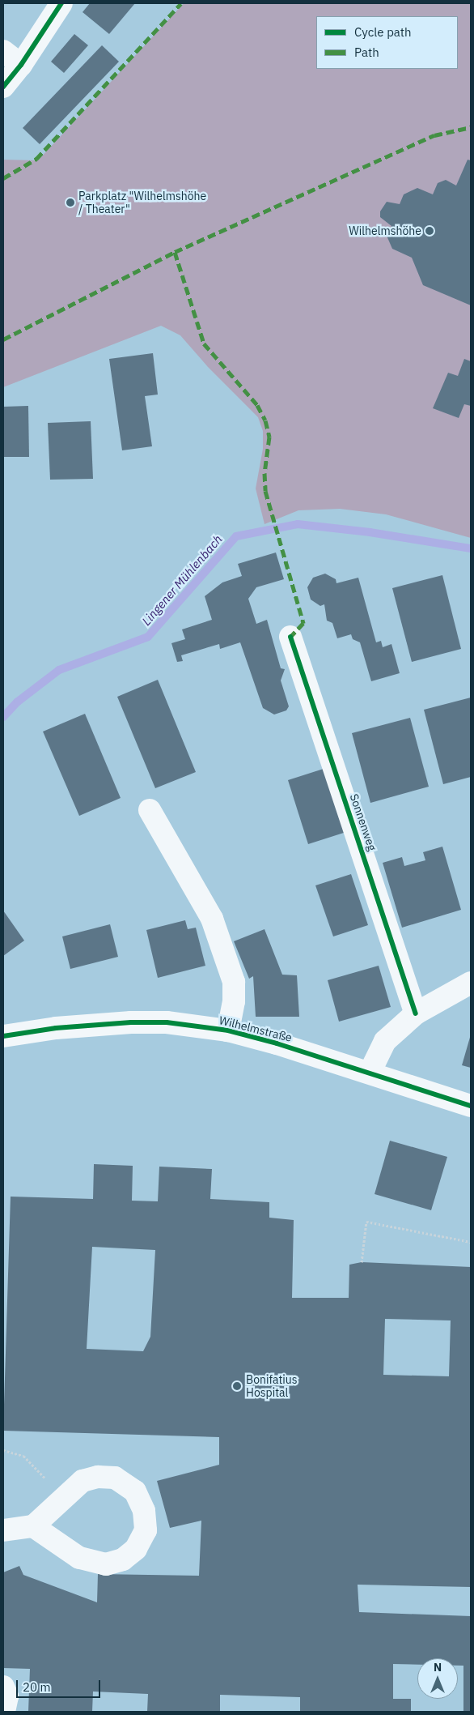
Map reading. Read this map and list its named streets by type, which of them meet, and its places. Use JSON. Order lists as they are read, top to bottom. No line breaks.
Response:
{"streets":{"street":["Sonnenweg","Wilhelmstraße"]},"water":["Lingener Mühlenbach"],"places":["Parkplatz \"Wilhelmshöhe / Theater\"","Wilhelmshöhe","Bonifatius Hospital"],"legend":["Cycle path","Path"],"scale_bar":"20 m","north":"top"}
